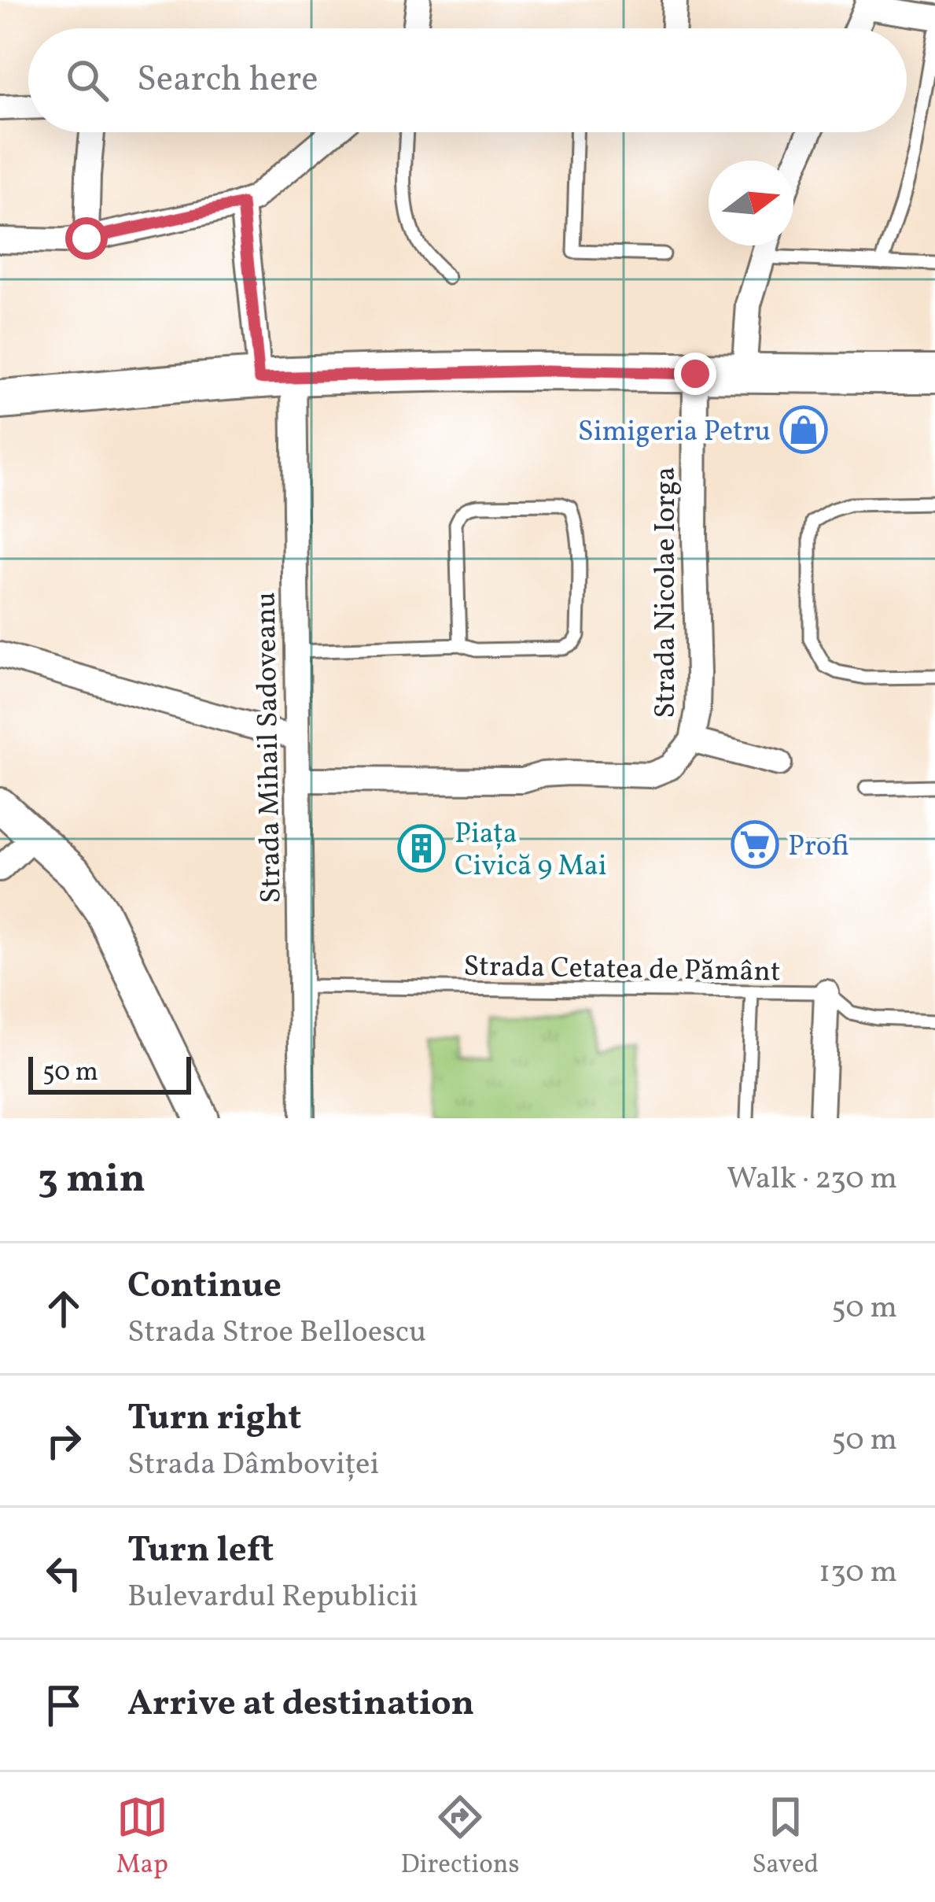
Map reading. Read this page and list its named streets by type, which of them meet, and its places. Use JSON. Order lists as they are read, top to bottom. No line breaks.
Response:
{"streets":{"street":["Strada Nicolae Iorga","Strada Mihail Sadoveanu"],"lane":["Strada Cetatea de Pământ"]},"crossings":[["Strada Nicolae Iorga","Strada Mihail Sadoveanu"],["Strada Mihail Sadoveanu","Strada Cetatea de Pământ"]],"places":{"shop":["Simigeria Petru"],"supermarket":["Profi"],"building":["Piața Civică 9 Mai"]},"scale_bar":"50 m","north":"right","page":{"search":"Search here","scale":"50 m","heading":["3 min","Walk · 230 m"],"list":[["Continue","Strada Stroe Belloescu","50 m"],["Turn right","Strada Dâmboviței","50 m"],["Turn left","Bulevardul Republicii","130 m"],"Arrive at destination"],"nav":["Map","Directions","Saved"]}}
